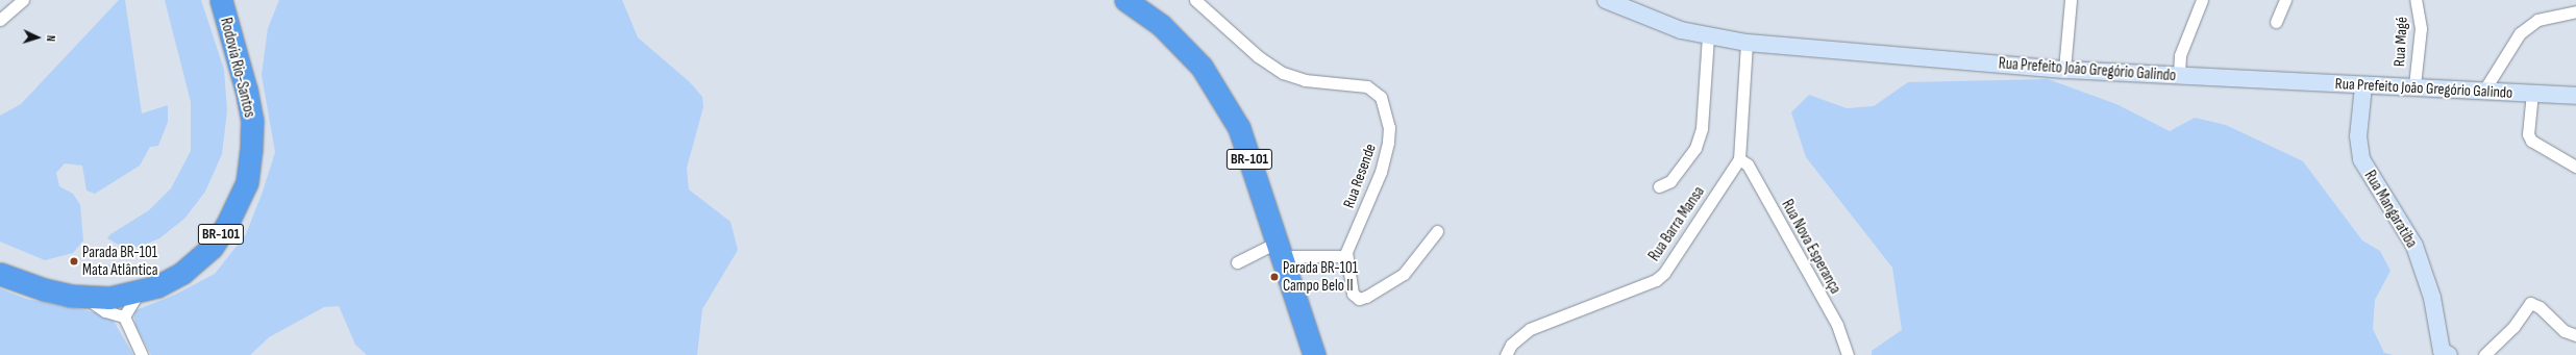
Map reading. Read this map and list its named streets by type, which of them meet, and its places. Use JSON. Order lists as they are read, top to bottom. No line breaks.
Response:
{"streets":{"highway":["Rodovia Rio-Santos","BR-101"],"main road":["Rua Prefeito João Gregório Galindo","Rua Mangaratiba"],"street":["Rua Magé","Rua Resende","Rua Barra Mansa","Rua Nova Esperança"]},"crossings":[["Rua Magé","Rua Prefeito João Gregório Galindo"],["Rua Prefeito João Gregório Galindo","Rua Mangaratiba"],["Rua Prefeito João Gregório Galindo","Rua Barra Mansa"],["Rua Barra Mansa","Rua Nova Esperança"]],"places":["Parada BR-101 Mata Atlântica","Parada BR-101 Campo Belo II"],"north":"right"}
